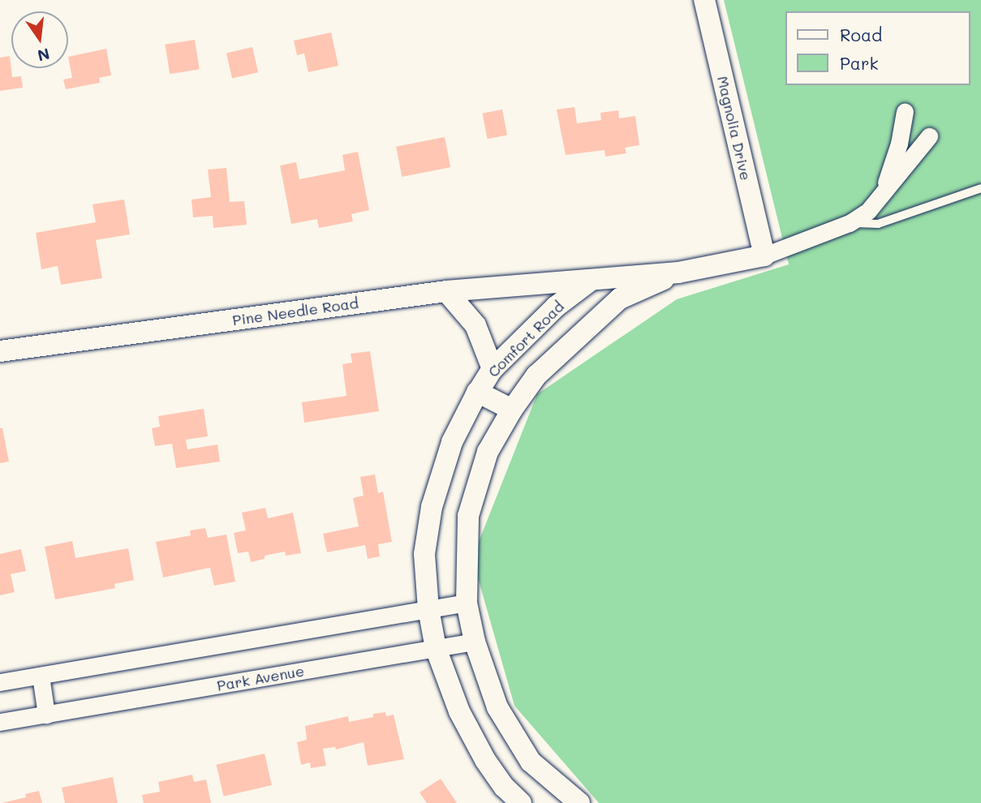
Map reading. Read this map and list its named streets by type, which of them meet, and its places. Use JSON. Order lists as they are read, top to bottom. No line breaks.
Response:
{"streets":{"street":["Magnolia Drive","Pine Needle Road","Comfort Road","Park Avenue"]},"crossings":[["Pine Needle Road","Comfort Road"],["Comfort Road","Park Avenue"]],"legend":["Road","Park"],"north":"bottom"}
